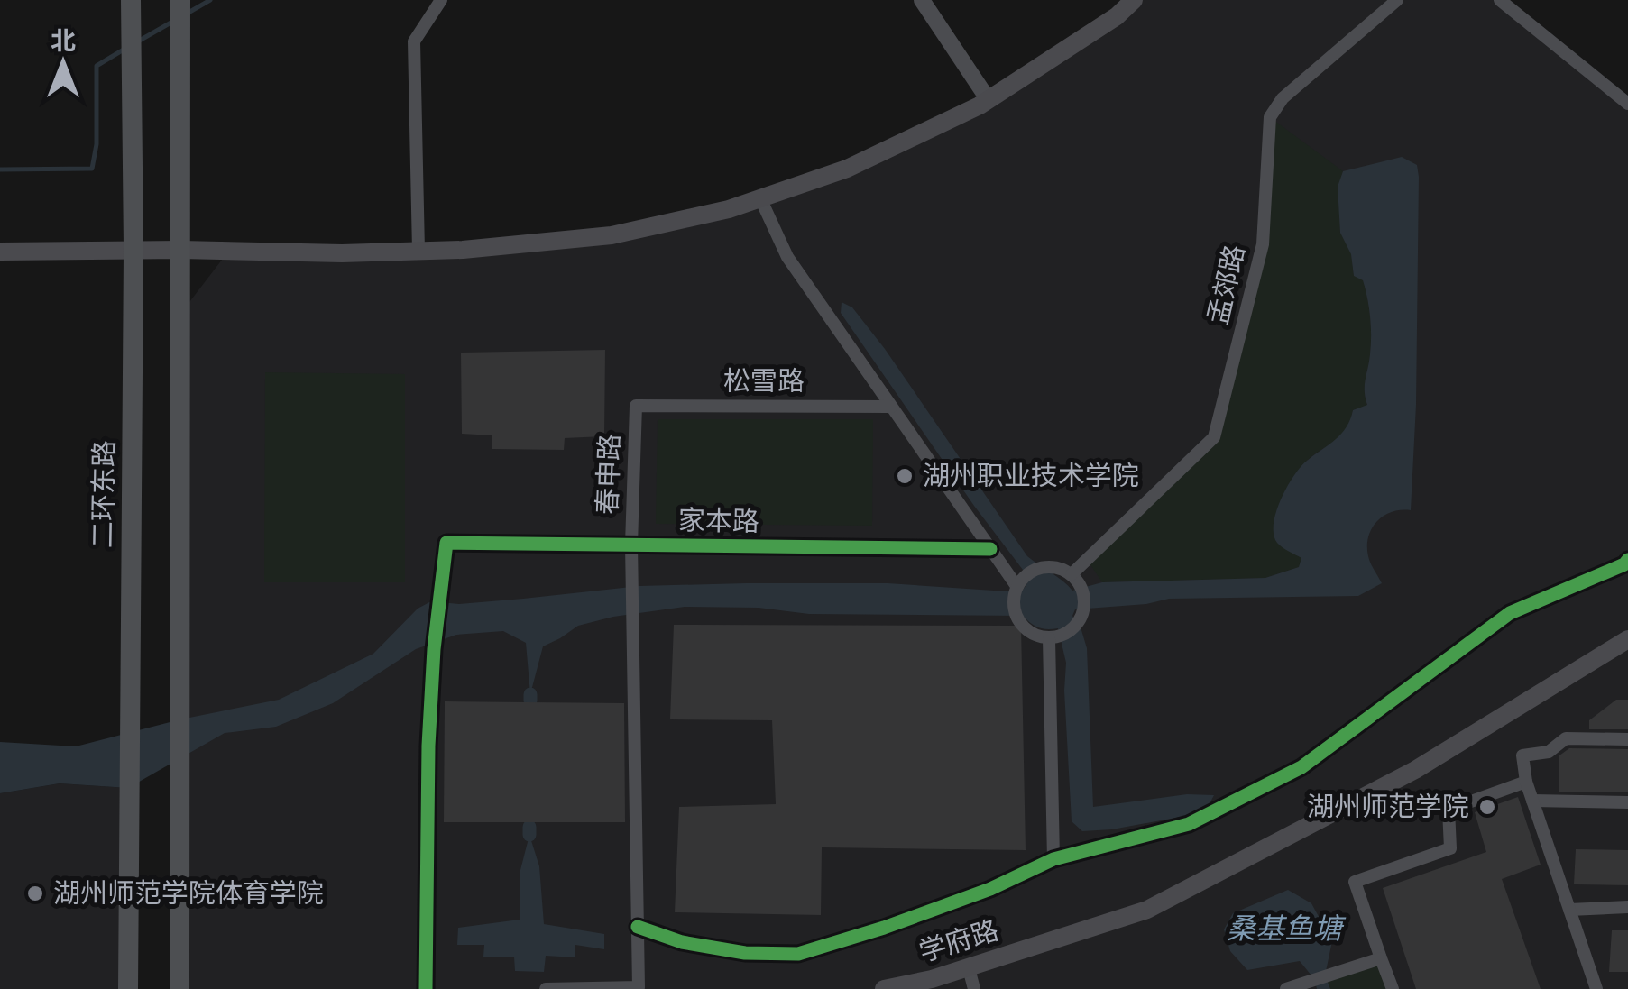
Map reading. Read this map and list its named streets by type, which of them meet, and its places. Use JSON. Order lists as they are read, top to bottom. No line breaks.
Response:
{"streets":{"main road":["二环东路","学府路"],"street":["孟郊路","松雪路","春申路","家本路"]},"crossings":[["松雪路","春申路"],["春申路","家本路"]],"water":["桑基鱼塘"],"places":["湖州职业技术学院","湖州师范学院","湖州师范学院体育学院"],"north":"top"}
